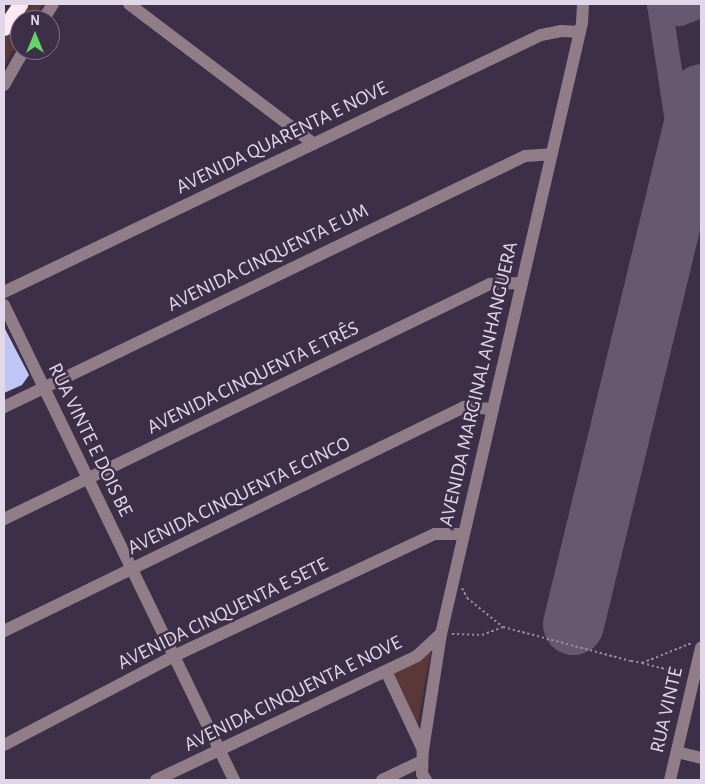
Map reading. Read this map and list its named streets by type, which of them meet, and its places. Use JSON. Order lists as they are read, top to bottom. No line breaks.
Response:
{"streets":{"street":["AVENIDA QUARENTA E NOVE","AVENIDA CINQUENTA E UM","AVENIDA CINQUENTA E TRÊS","AVENIDA MARGINAL ANHANGUERA","RUA VINTE E DOIS BE","AVENIDA CINQUENTA E CINCO","AVENIDA CINQUENTA E SETE","AVENIDA CINQUENTA E NOVE","RUA VINTE"]},"crossings":[["AVENIDA QUARENTA E NOVE","AVENIDA MARGINAL ANHANGUERA"],["AVENIDA CINQUENTA E UM","AVENIDA MARGINAL ANHANGUERA"],["AVENIDA CINQUENTA E UM","RUA VINTE E DOIS BE"],["AVENIDA CINQUENTA E TRÊS","AVENIDA MARGINAL ANHANGUERA"],["AVENIDA CINQUENTA E TRÊS","RUA VINTE E DOIS BE"],["AVENIDA MARGINAL ANHANGUERA","AVENIDA CINQUENTA E CINCO"],["AVENIDA MARGINAL ANHANGUERA","AVENIDA CINQUENTA E SETE"],["AVENIDA MARGINAL ANHANGUERA","AVENIDA CINQUENTA E NOVE"],["RUA VINTE E DOIS BE","AVENIDA CINQUENTA E CINCO"],["RUA VINTE E DOIS BE","AVENIDA CINQUENTA E SETE"],["RUA VINTE E DOIS BE","AVENIDA CINQUENTA E NOVE"]],"north":"top"}
